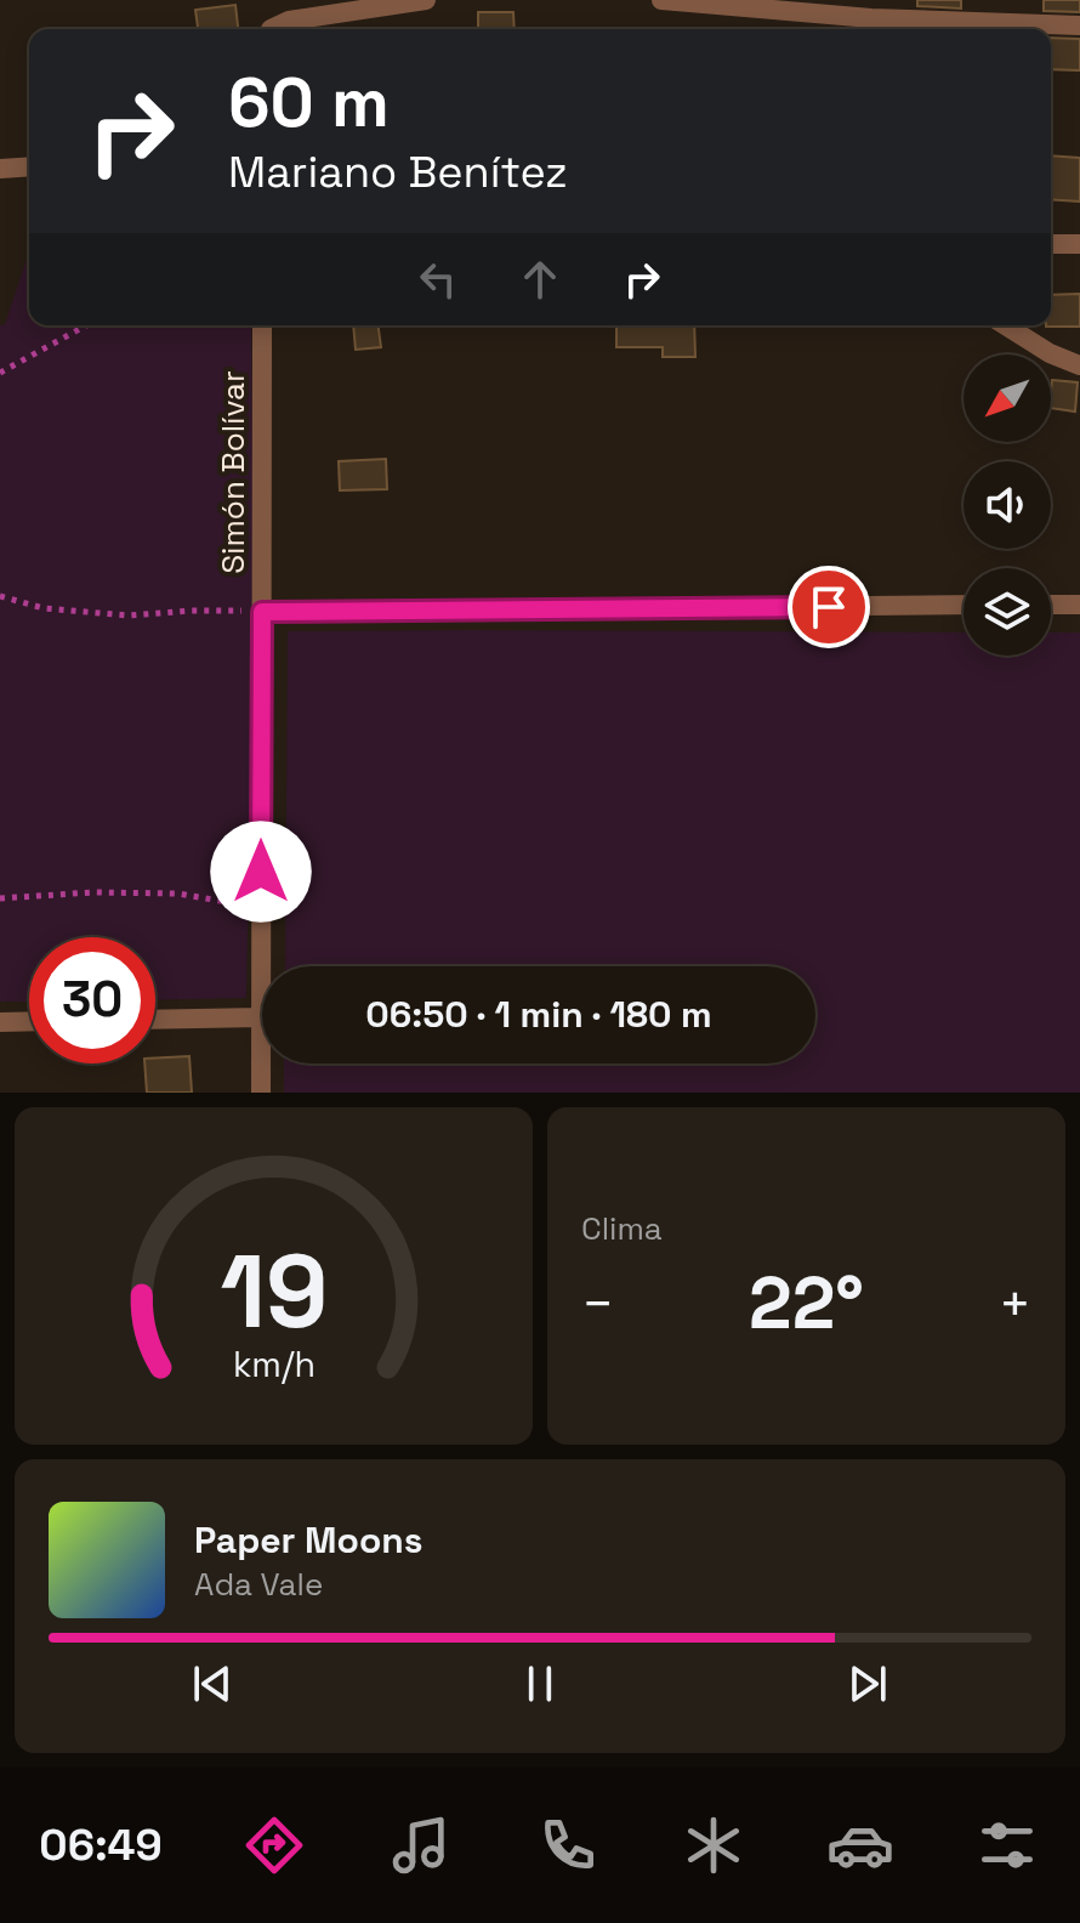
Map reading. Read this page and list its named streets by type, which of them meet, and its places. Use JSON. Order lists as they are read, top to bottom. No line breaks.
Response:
{"streets":{"street":["Simón Bolívar"]},"north":"bottom left","page":{"turn":["60 m","Mariano Benítez"],"limit":"30","trip":"06:50 · 1 min · 180 m","tile":"Clima","heat":["−","22°","+"],"song":["Paper Moons","Ada Vale"],"tabs":"06:49","gauge":["19","km/h"]}}
